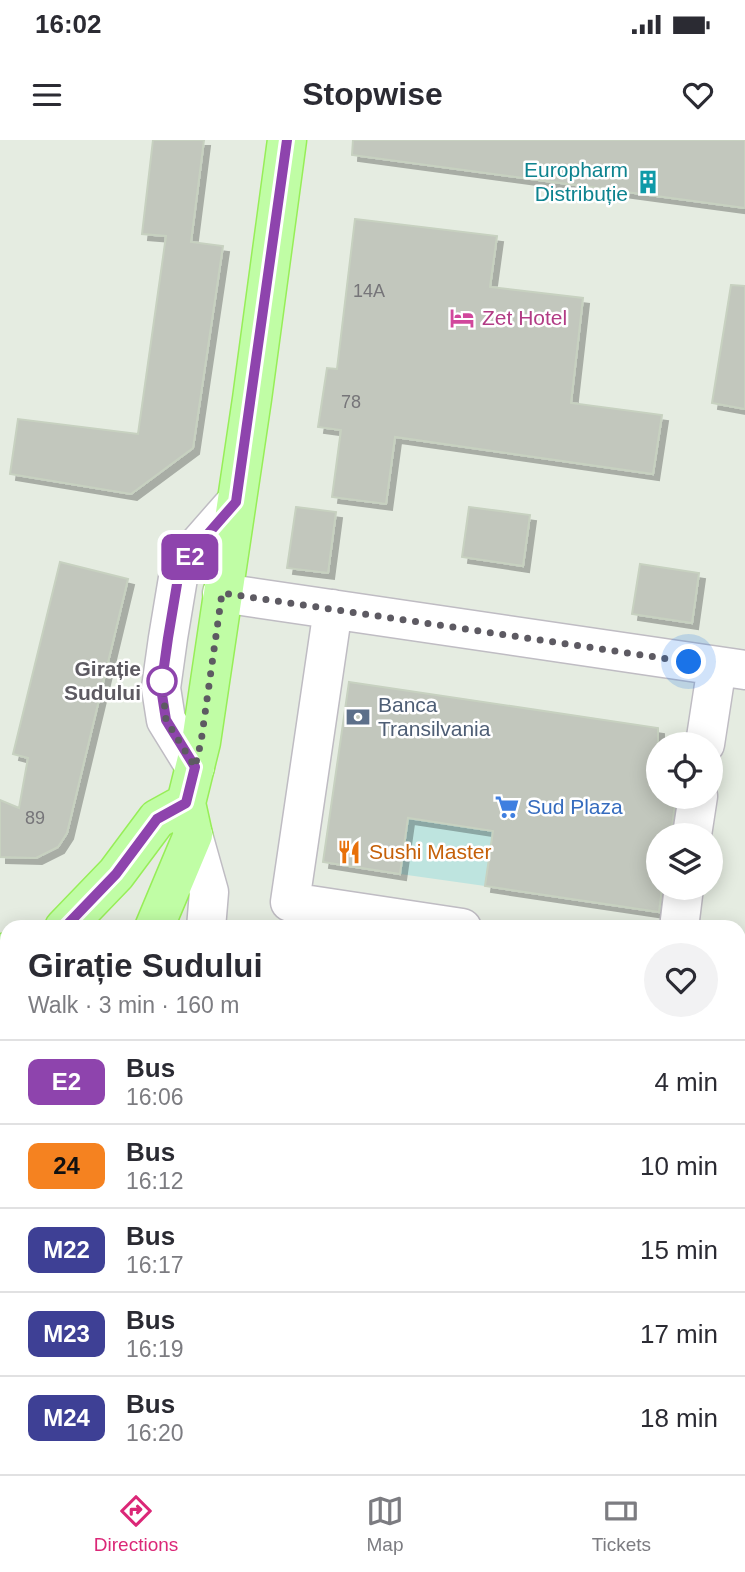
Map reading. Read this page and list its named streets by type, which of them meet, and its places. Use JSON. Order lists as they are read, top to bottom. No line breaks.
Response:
{"places":{"building":["Europharm Distribuție"],"hotel":["Zet Hotel"],"other":["Girație Sudului"],"bank":["Banca Transilvania"],"supermarket":["Sud Plaza"],"restaurant":["Sushi Master"]},"lines":["bus line E2"],"house_numbers":["14A","78","89"],"page":{"status":"16:02","header":"Stopwise","on_map":"E2","heading":["Girație Sudului","Walk · 3 min · 160 m"],"list":[{"mark":"E2","name":"Bus","note":"16:06","value":"4 min"},{"mark":"24","name":"Bus","note":"16:12","value":"10 min"},{"mark":"M22","name":"Bus","note":"16:17","value":"15 min"},{"mark":"M23","name":"Bus","note":"16:19","value":"17 min"},{"mark":"M24","name":"Bus","note":"16:20","value":"18 min"}],"tabs":["Directions","Map","Tickets"]}}
